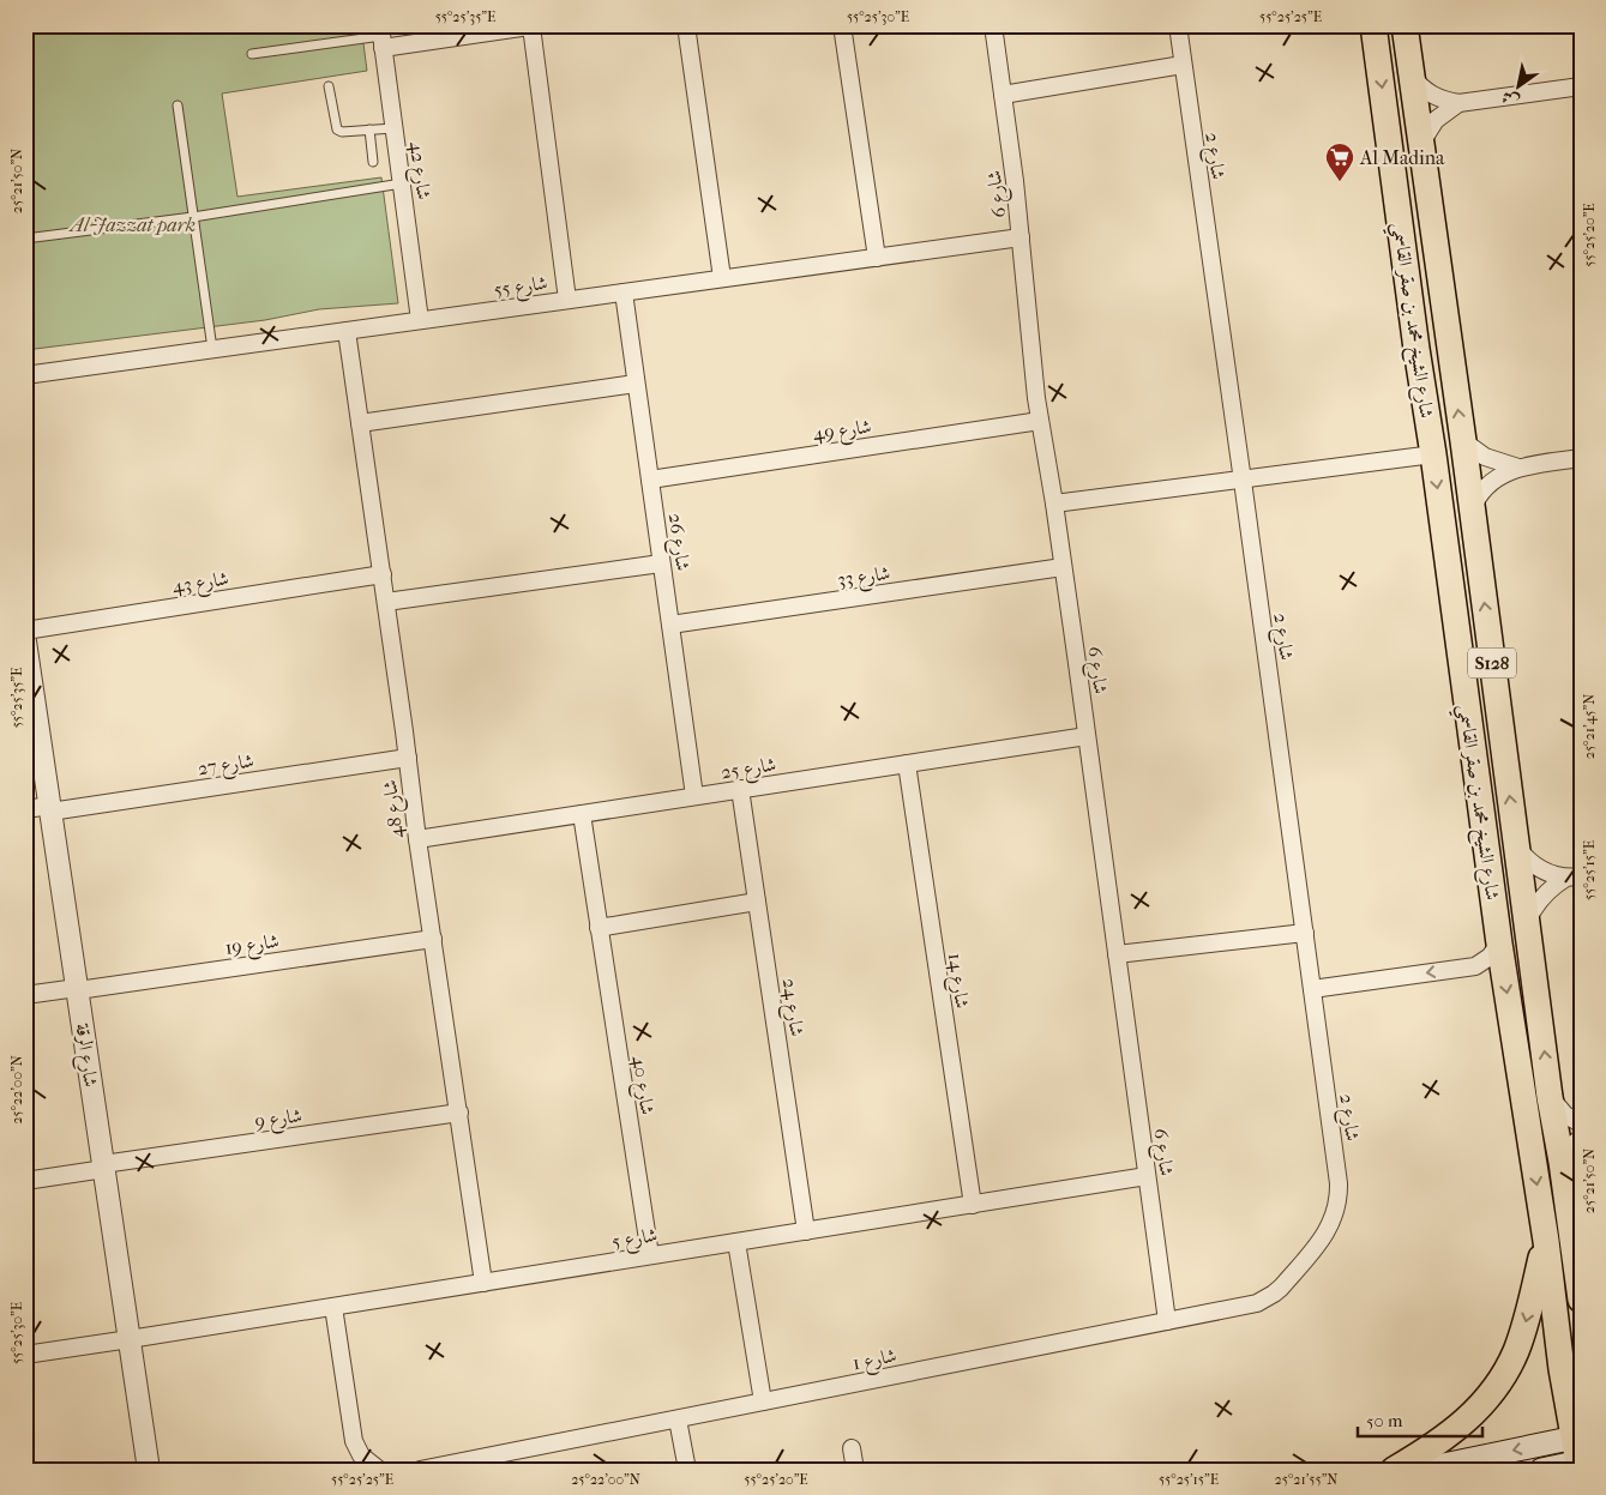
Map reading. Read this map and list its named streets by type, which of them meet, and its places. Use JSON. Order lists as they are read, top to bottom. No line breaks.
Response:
{"streets":{"main road":["شارع الشيخ محمد بن صقر القاسمي","S128"],"street":["شارع 2","شارع 42","شارع 6","شارع 55","شارع 49","شارع 26","شارع 33","شارع 43","شارع 27","شارع 25","شارع 48","شارع 19","شارع 14","شارع 24","شارع الرقة","شارع 40","شارع 9","شارع 5","شارع 1"]},"crossings":[["شارع 2","شارع 1"],["شارع 42","شارع 55"],["شارع 6","شارع 55"],["شارع 6","شارع 49"],["شارع 6","شارع 33"],["شارع 6","شارع 25"],["شارع 6","شارع 5"],["شارع 6","شارع 1"],["شارع 55","شارع 26"],["شارع 55","شارع 48"],["شارع 49","شارع 26"],["شارع 26","شارع 33"],["شارع 26","شارع 25"],["شارع 43","شارع 48"],["شارع 27","شارع 48"],["شارع 27","شارع الرقة"],["شارع 25","شارع 48"],["شارع 25","شارع 14"],["شارع 25","شارع 24"],["شارع 25","شارع 40"],["شارع 48","شارع 19"],["شارع 48","شارع 9"],["شارع 48","شارع 5"],["شارع 19","شارع الرقة"],["شارع 14","شارع 5"],["شارع 24","شارع 5"],["شارع الرقة","شارع 9"],["شارع الرقة","شارع 5"],["شارع 40","شارع 5"]],"parks":["Al Jazzat park"],"places":{"supermarket":["Al Madina"]},"scale_bar":"50 m","north":"bottom left","coordinates":["55°25'35\"E","55°25'30\"E","55°25'25\"E","25°21'50\"N","55°25'20\"E","25°21'45\"N","55°25'15\"E","25°22'00\"N","25°21'55\"N"]}
